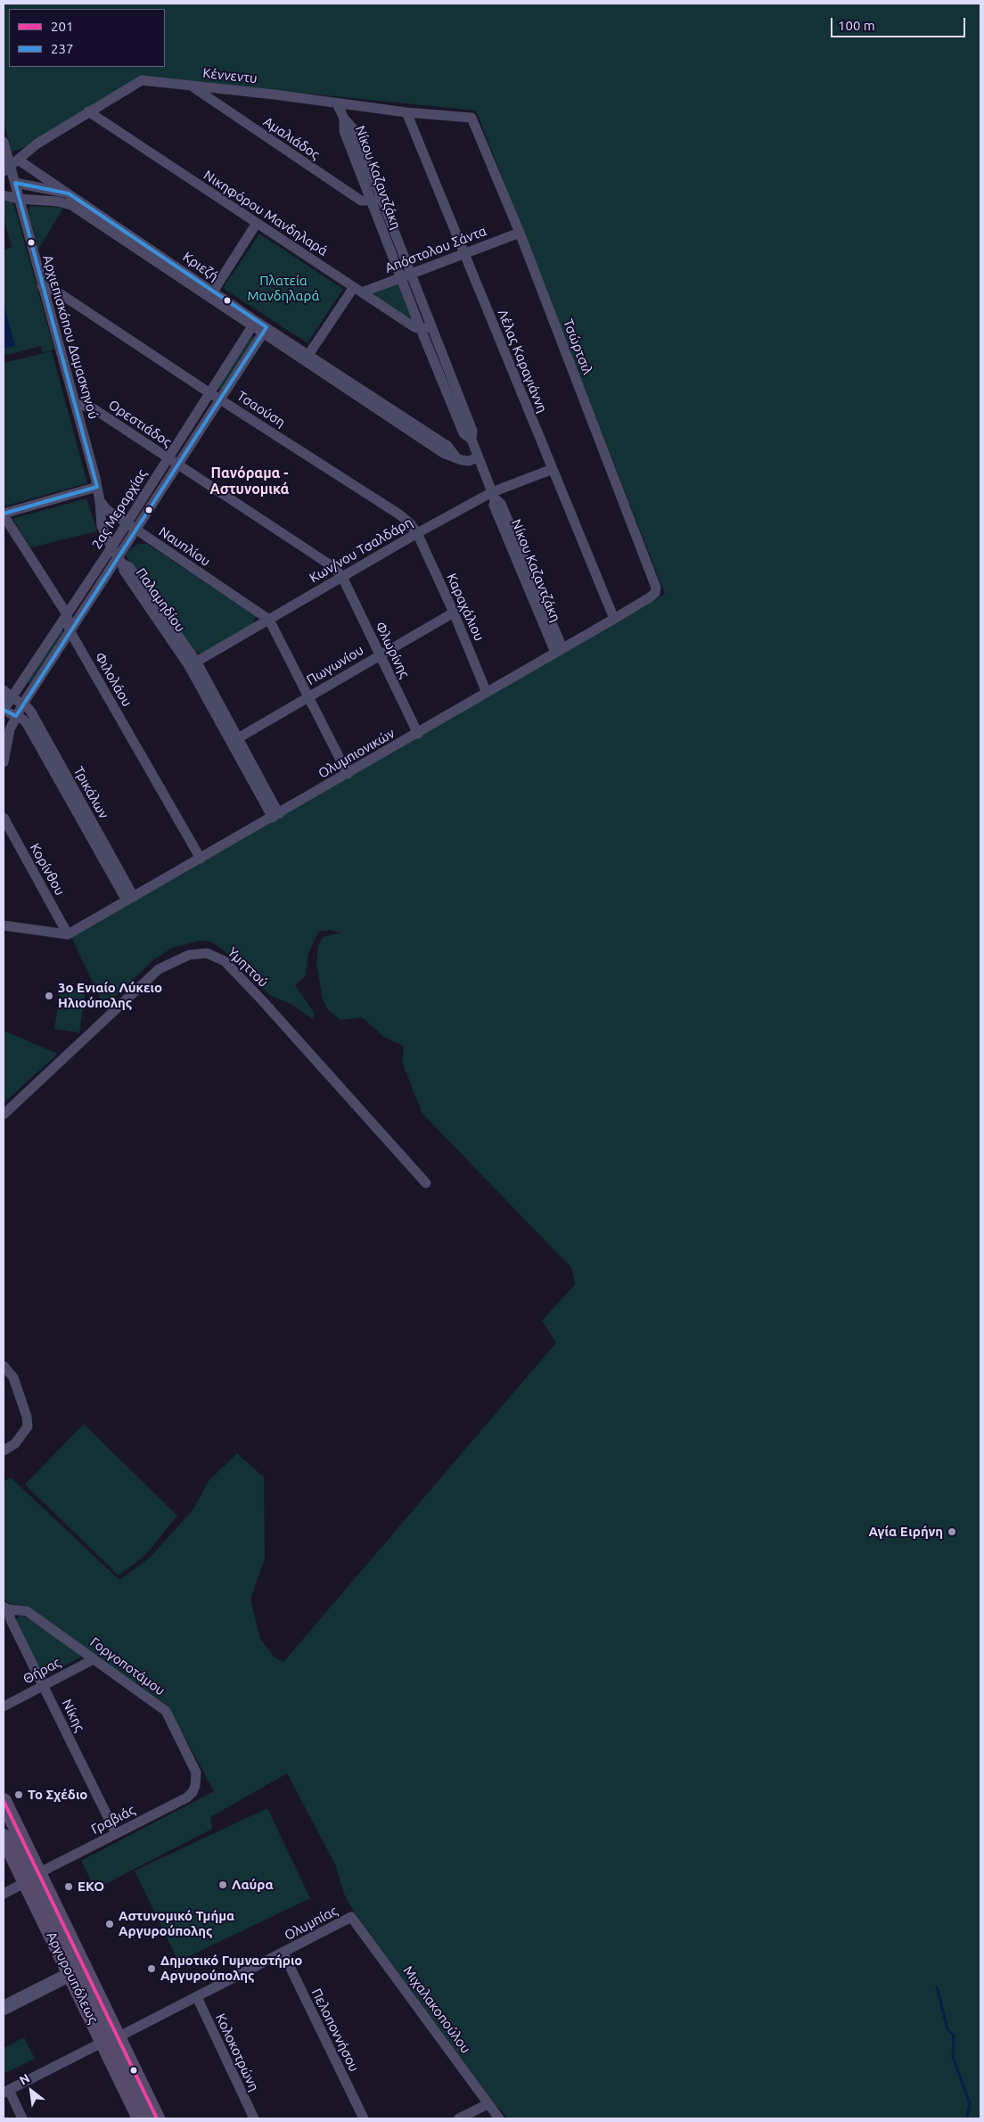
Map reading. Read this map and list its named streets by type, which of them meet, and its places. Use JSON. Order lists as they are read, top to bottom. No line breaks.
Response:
{"streets":{"main road":["Αργυρουπόλεως"],"street":["Κέννεντυ","Αμαλιάδος","Νίκου Καζαντζάκη","Νικηφόρου Μανδηλαρά","Απόστολου Σάντα","Κριεζή","Αρχιεπισκόπου Δαμασκηνού","Τσώρτσιλ","Λέλας Καραγιάννη","Τσαούση","Ορεστιάδος","2ας Μεραρχίας","Ναυπλίου","Κων/νου Τσαλδάρη","Παλαμηδίου","Καραχάλιου","Φλωρίνης","Πωγωνίου","Φιλολάου","Ολυμπιονικών","Τρικάλων","Κορίνθου","Υμηττού","Γοργοποτάμου","Θήρας","Νίκης","Γραβιάς","Ολυμπίας","Μιχαλακοπούλου","Πελοποννήσου","Κολοκοτρώνη"]},"crossings":[["Κέννεντυ","Αμαλιάδος"],["Κέννεντυ","Νίκου Καζαντζάκη"],["Κέννεντυ","Νικηφόρου Μανδηλαρά"],["Κέννεντυ","Κριεζή"],["Κέννεντυ","Αρχιεπισκόπου Δαμασκηνού"],["Κέννεντυ","Τσώρτσιλ"],["Κέννεντυ","Λέλας Καραγιάννη"],["Αμαλιάδος","Νίκου Καζαντζάκη"],["Νίκου Καζαντζάκη","Νικηφόρου Μανδηλαρά"],["Νίκου Καζαντζάκη","Απόστολου Σάντα"],["Νίκου Καζαντζάκη","Κριεζή"],["Νίκου Καζαντζάκη","Κων/νου Τσαλδάρη"],["Νίκου Καζαντζάκη","Ολυμπιονικών"],["Νικηφόρου Μανδηλαρά","Απόστολου Σάντα"],["Απόστολου Σάντα","Τσώρτσιλ"],["Απόστολου Σάντα","Λέλας Καραγιάννη"],["Κριεζή","Αρχιεπισκόπου Δαμασκηνού"],["Κριεζή","2ας Μεραρχίας"],["Αρχιεπισκόπου Δαμασκηνού","Τσαούση"],["Αρχιεπισκόπου Δαμασκηνού","Ορεστιάδος"],["Τσώρτσιλ","Ολυμπιονικών"],["Λέλας Καραγιάννη","Κων/νου Τσαλδάρη"],["Λέλας Καραγιάννη","Ολυμπιονικών"],["Τσαούση","2ας Μεραρχίας"],["Τσαούση","Κων/νου Τσαλδάρη"],["Τσαούση","Καραχάλιου"],["Ορεστιάδος","2ας Μεραρχίας"],["Ορεστιάδος","Κων/νου Τσαλδάρη"],["Ορεστιάδος","Φλωρίνης"],["2ας Μεραρχίας","Ναυπλίου"],["2ας Μεραρχίας","Παλαμηδίου"],["2ας Μεραρχίας","Φιλολάου"],["2ας Μεραρχίας","Τρικάλων"],["Ναυπλίου","Κων/νου Τσαλδάρη"],["Ναυπλίου","Παλαμηδίου"],["Κων/νου Τσαλδάρη","Παλαμηδίου"],["Κων/νου Τσαλδάρη","Καραχάλιου"],["Κων/νου Τσαλδάρη","Φλωρίνης"],["Παλαμηδίου","Πωγωνίου"],["Παλαμηδίου","Ολυμπιονικών"],["Καραχάλιου","Πωγωνίου"],["Καραχάλιου","Ολυμπιονικών"],["Φλωρίνης","Πωγωνίου"],["Φλωρίνης","Ολυμπιονικών"],["Φιλολάου","Ολυμπιονικών"],["Ολυμπιονικών","Τρικάλων"],["Ολυμπιονικών","Κορίνθου"],["Γοργοποτάμου","Θήρας"],["Γοργοποτάμου","Νίκης"],["Γοργοποτάμου","Γραβιάς"],["Θήρας","Νίκης"],["Νίκης","Γραβιάς"],["Γραβιάς","Αργυρουπόλεως"],["Ολυμπίας","Αργυρουπόλεως"],["Ολυμπίας","Μιχαλακοπούλου"],["Ολυμπίας","Πελοποννήσου"],["Ολυμπίας","Κολοκοτρώνη"]],"districts":["Πανόραμα - Αστυνομικά"],"parks":["Πλατεία Μανδηλαρά"],"places":["3ο Ενιαίο Λύκειο Ηλιούπολης","Αγία Ειρήνη","Το Σχέδιο","Λαύρα","EKO","Αστυνομικό Τμήμα Αργυρούπολης","Δημοτικό Γυμναστήριο Αργυρούπολης"],"lines":["transit line 237","transit line 201"],"legend":["201","237"],"scale_bar":"100 m","north":"top left"}
